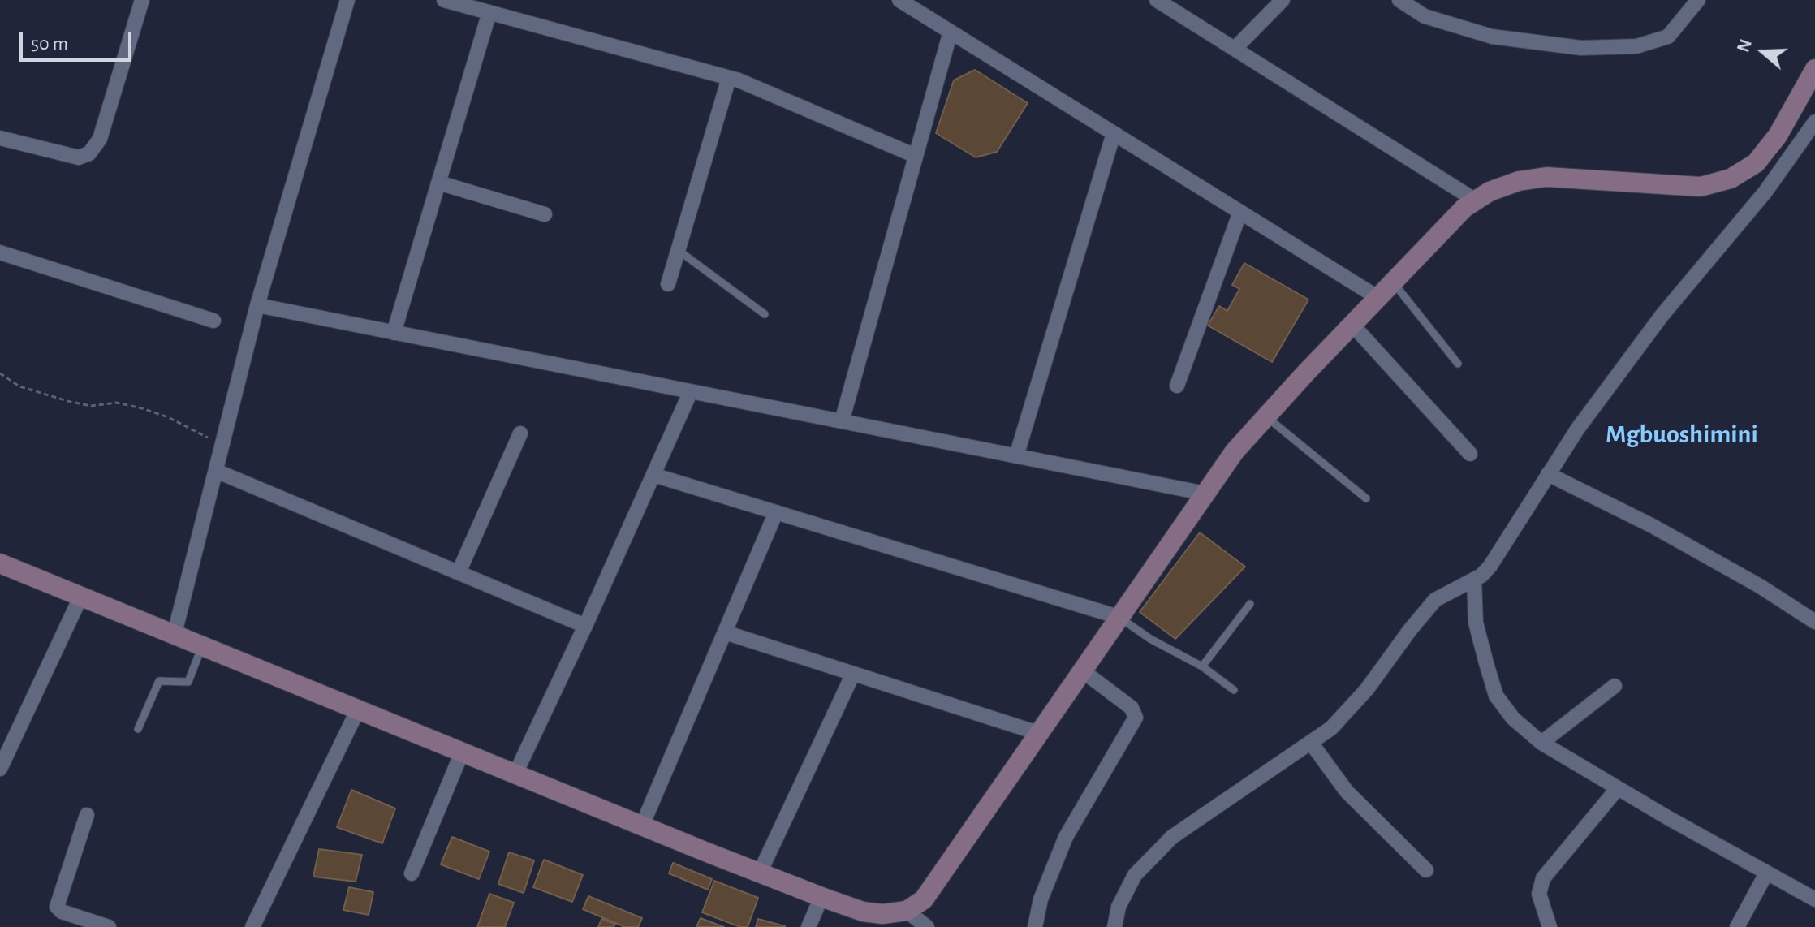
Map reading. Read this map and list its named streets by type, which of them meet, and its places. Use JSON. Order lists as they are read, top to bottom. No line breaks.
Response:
{"districts":["Mgbuoshimini"],"scale_bar":"50 m","north":"left"}
